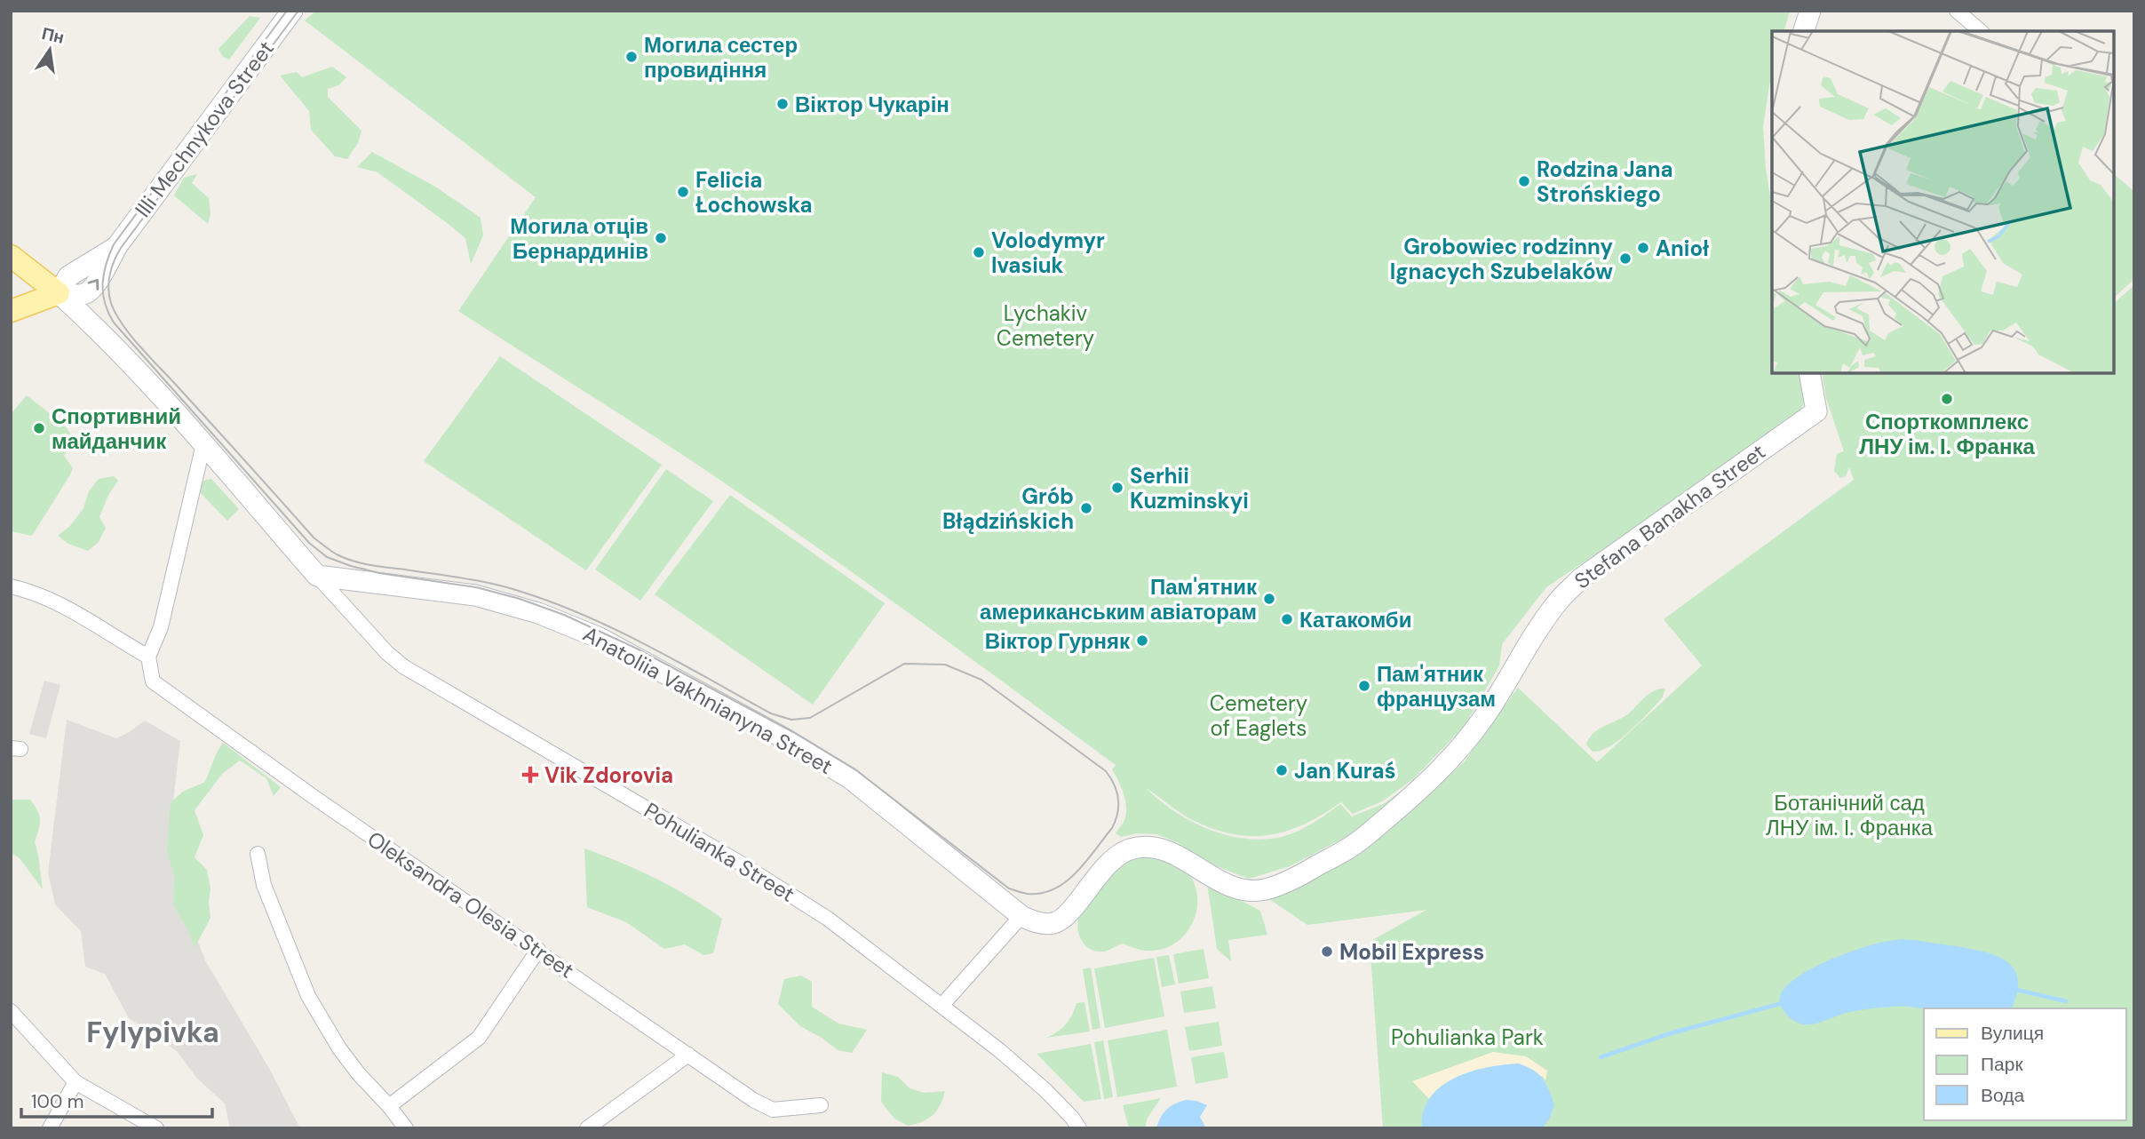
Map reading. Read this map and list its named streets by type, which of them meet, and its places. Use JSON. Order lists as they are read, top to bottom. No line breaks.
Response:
{"streets":{"street":["Illi Mechnykova Street","Stefana Banakha Street","Anatoliia Vakhnianyna Street","Pohulianka Street","Oleksandra Olesia Street"]},"crossings":[["Stefana Banakha Street","Anatoliia Vakhnianyna Street"],["Anatoliia Vakhnianyna Street","Pohulianka Street"]],"districts":["Fylypivka"],"parks":["Lychakiv Cemetery","Cemetery of Eaglets","Ботанічний сад ЛНУ ім. І. Франка","Pohulianka Park"],"places":{"other":["Могила сестер провидіння","Віктор Чукарін","Rodzina Jana Strońskiego","Felicia Łochowska","Могила отців Бернардинів","Anioł","Volodymyr Ivasiuk","Grobowiec rodzinny Ignacych Szubelaków","Спорткомплекс ЛНУ ім. І. Франка","Спортивний майданчик","Serhii Kuzminskyi","Grób Błądzińskich","Пам'ятник американським авіаторам","Катакомби","Віктор Гурняк","Пам'ятник французам","Jan Kuraś","Mobil Express"],"health":["Vik Zdorovia"]},"legend":["Вулиця","Парк","Вода"],"scale_bar":"100 m","north":"top"}
